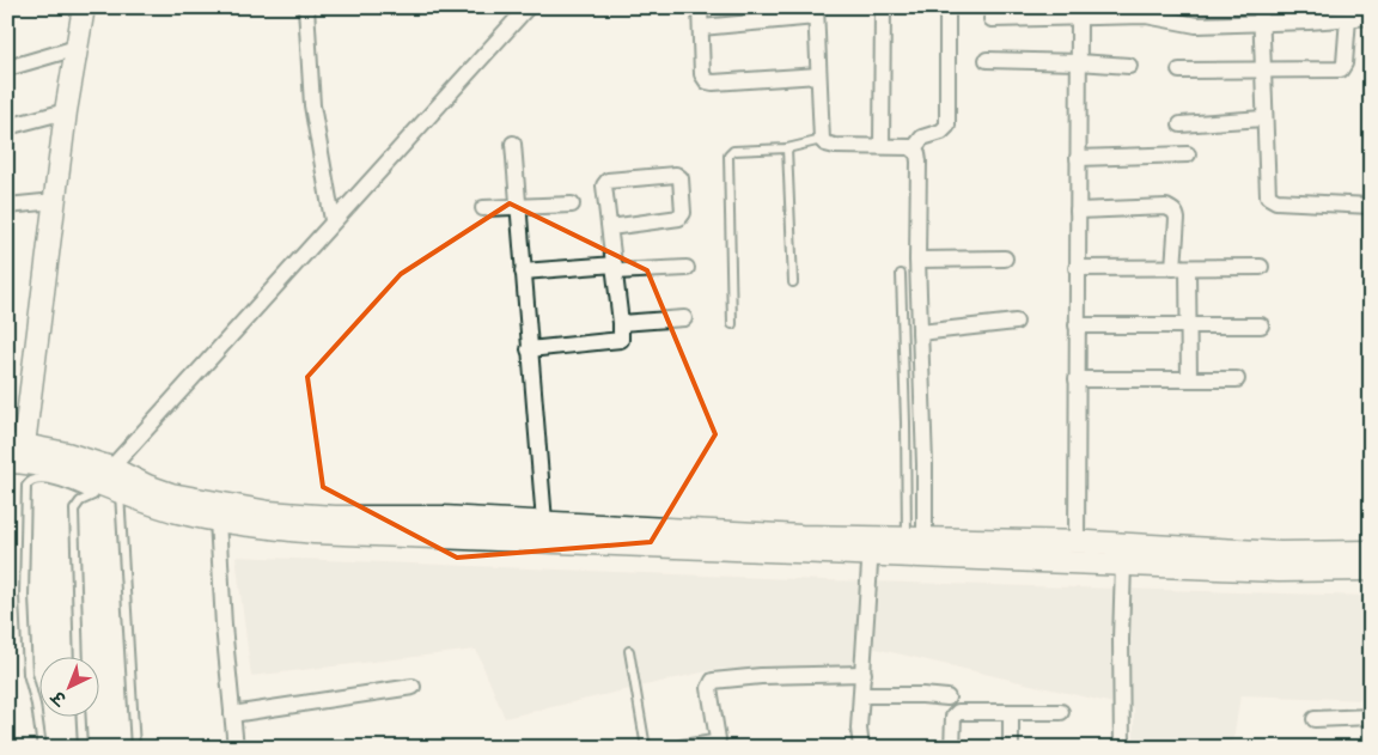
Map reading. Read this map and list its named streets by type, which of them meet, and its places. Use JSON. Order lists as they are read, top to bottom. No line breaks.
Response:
{"north":"bottom left"}
